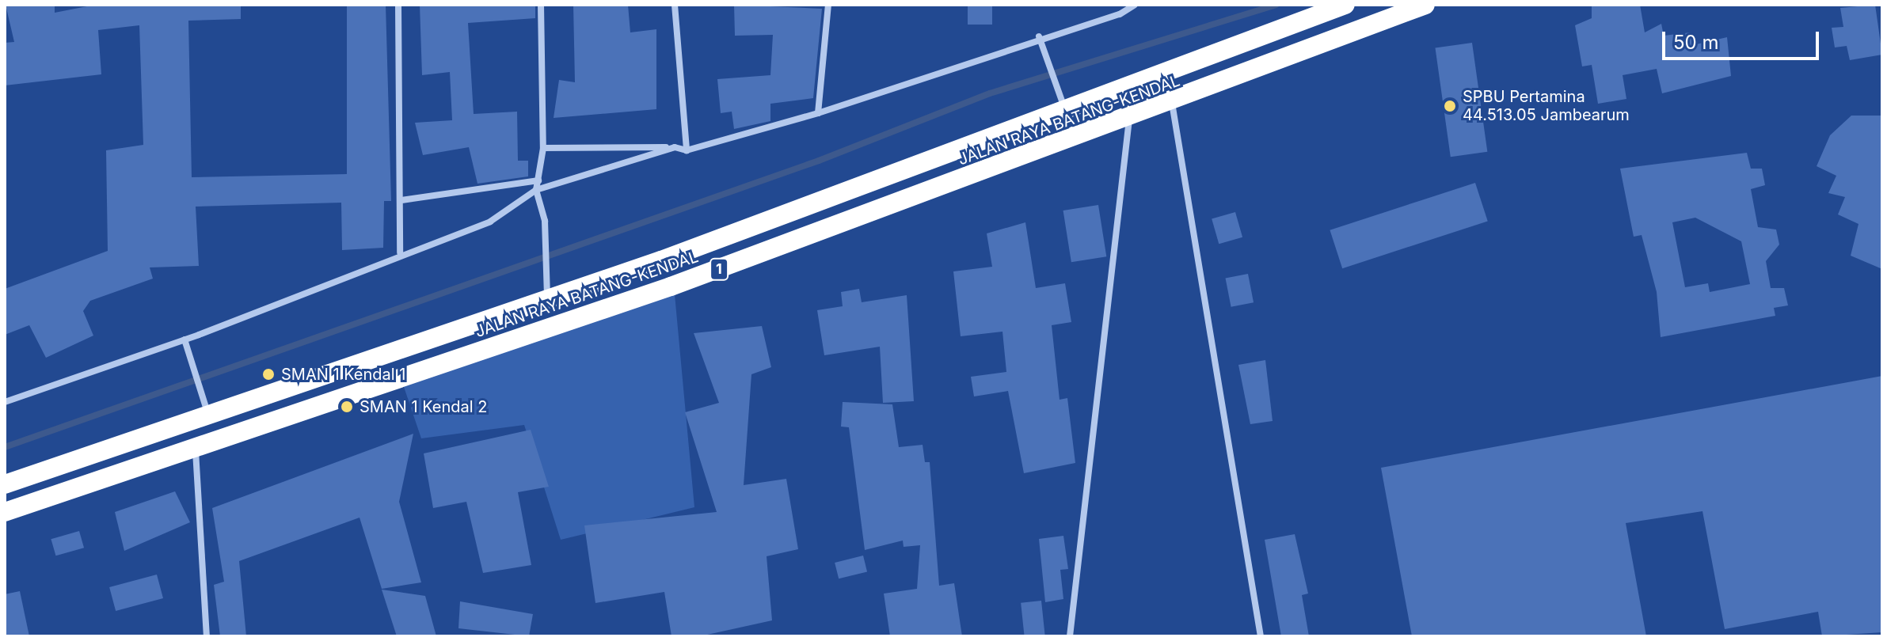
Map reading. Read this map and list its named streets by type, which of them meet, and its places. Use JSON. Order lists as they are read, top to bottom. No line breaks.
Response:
{"streets":{"highway":["JALAN RAYA BATANG-KENDAL","1"]},"places":["SPBU Pertamina 44.513.05 Jambearum","SMAN 1 Kendal 1","SMAN 1 Kendal 2"],"scale_bar":"50 m"}
